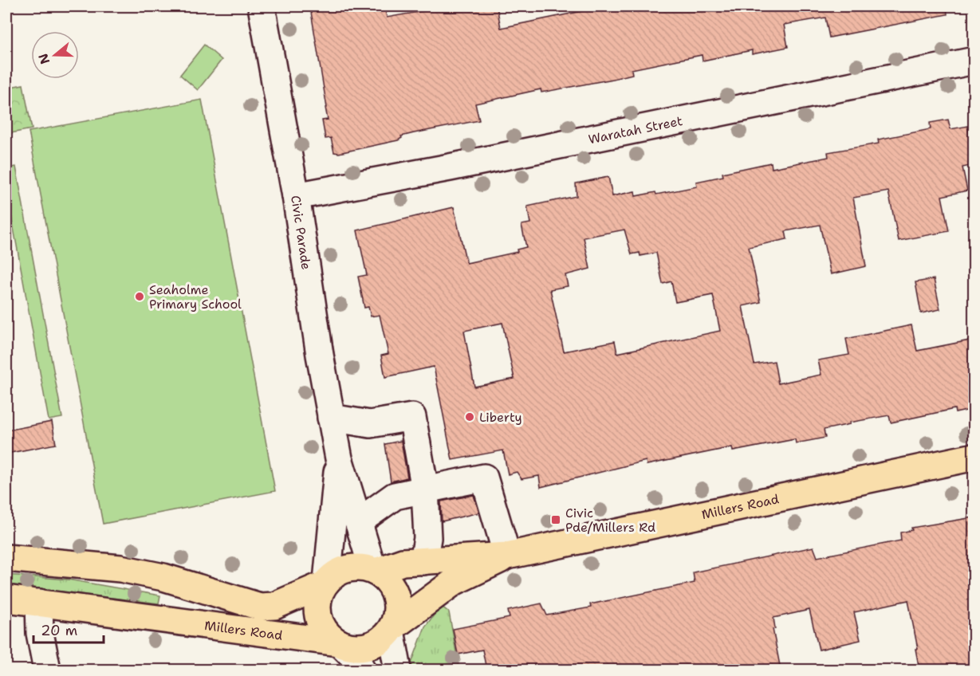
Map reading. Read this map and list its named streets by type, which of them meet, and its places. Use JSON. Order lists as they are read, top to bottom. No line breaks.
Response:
{"streets":{"main road":["Millers Road"],"street":["Waratah Street","Civic Parade"]},"crossings":[["Waratah Street","Civic Parade"],["Civic Parade","Millers Road"]],"places":{"other":["Seaholme Primary School","Liberty"],"transit":["Civic Pde/Millers Rd"]},"scale_bar":"20 m","north":"left"}
